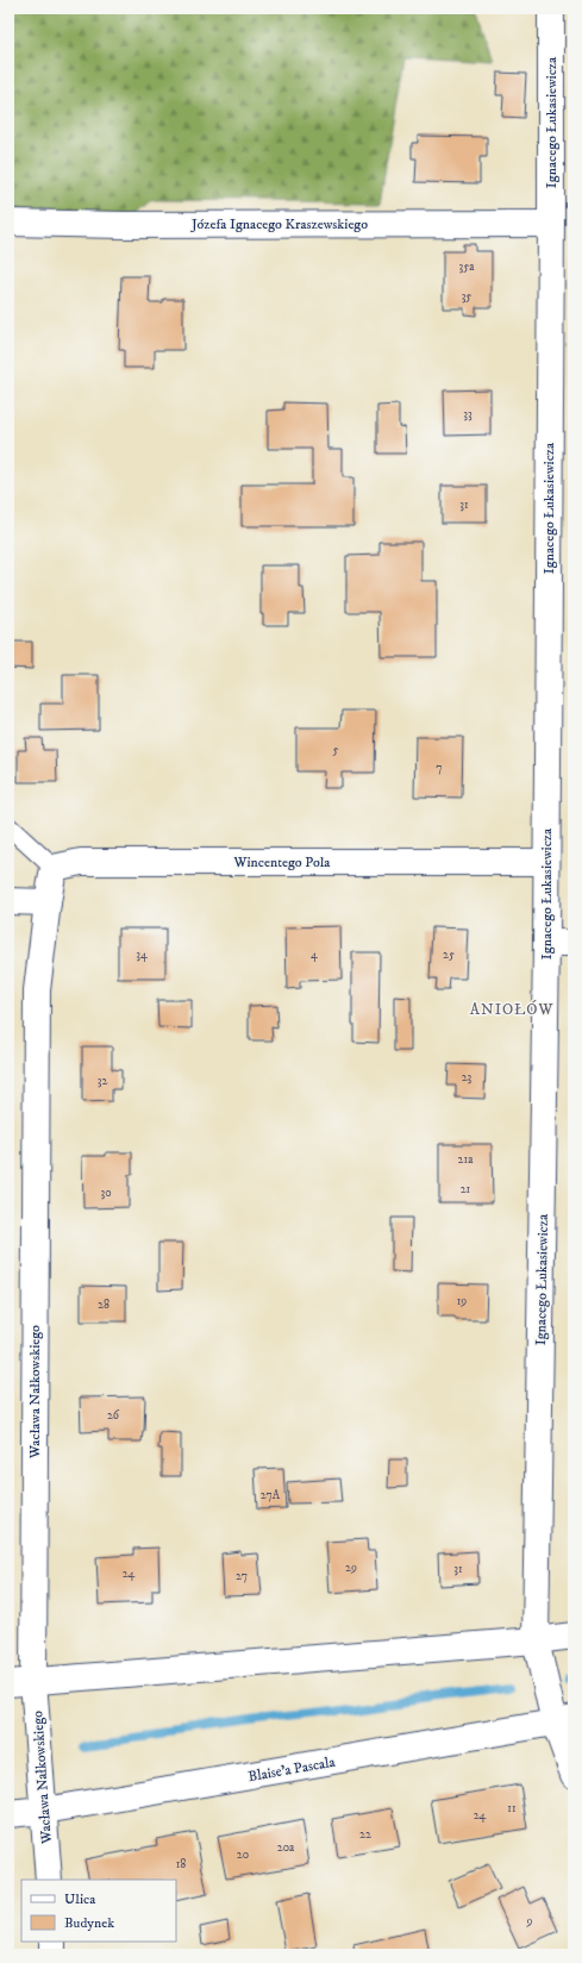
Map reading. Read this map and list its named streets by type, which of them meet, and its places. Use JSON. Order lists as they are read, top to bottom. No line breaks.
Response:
{"streets":{"street":["Ignacego Łukasiewicza","Józefa Ignacego Kraszewskiego","Wincentego Pola","Wacława Nałkowskiego","Blaise'a Pascala"]},"crossings":[["Ignacego Łukasiewicza","Józefa Ignacego Kraszewskiego"],["Ignacego Łukasiewicza","Wincentego Pola"],["Ignacego Łukasiewicza","Blaise'a Pascala"],["Wacława Nałkowskiego","Blaise'a Pascala"]],"districts":["ANIOŁÓW"],"house_numbers":["35a","35","33","31","5","7","34","4","25","23","32","21a","21","30","19","28","26","27A","29","31","24","27","11","24","22","20a","20","18","9"],"legend":["Ulica","Budynek"]}
